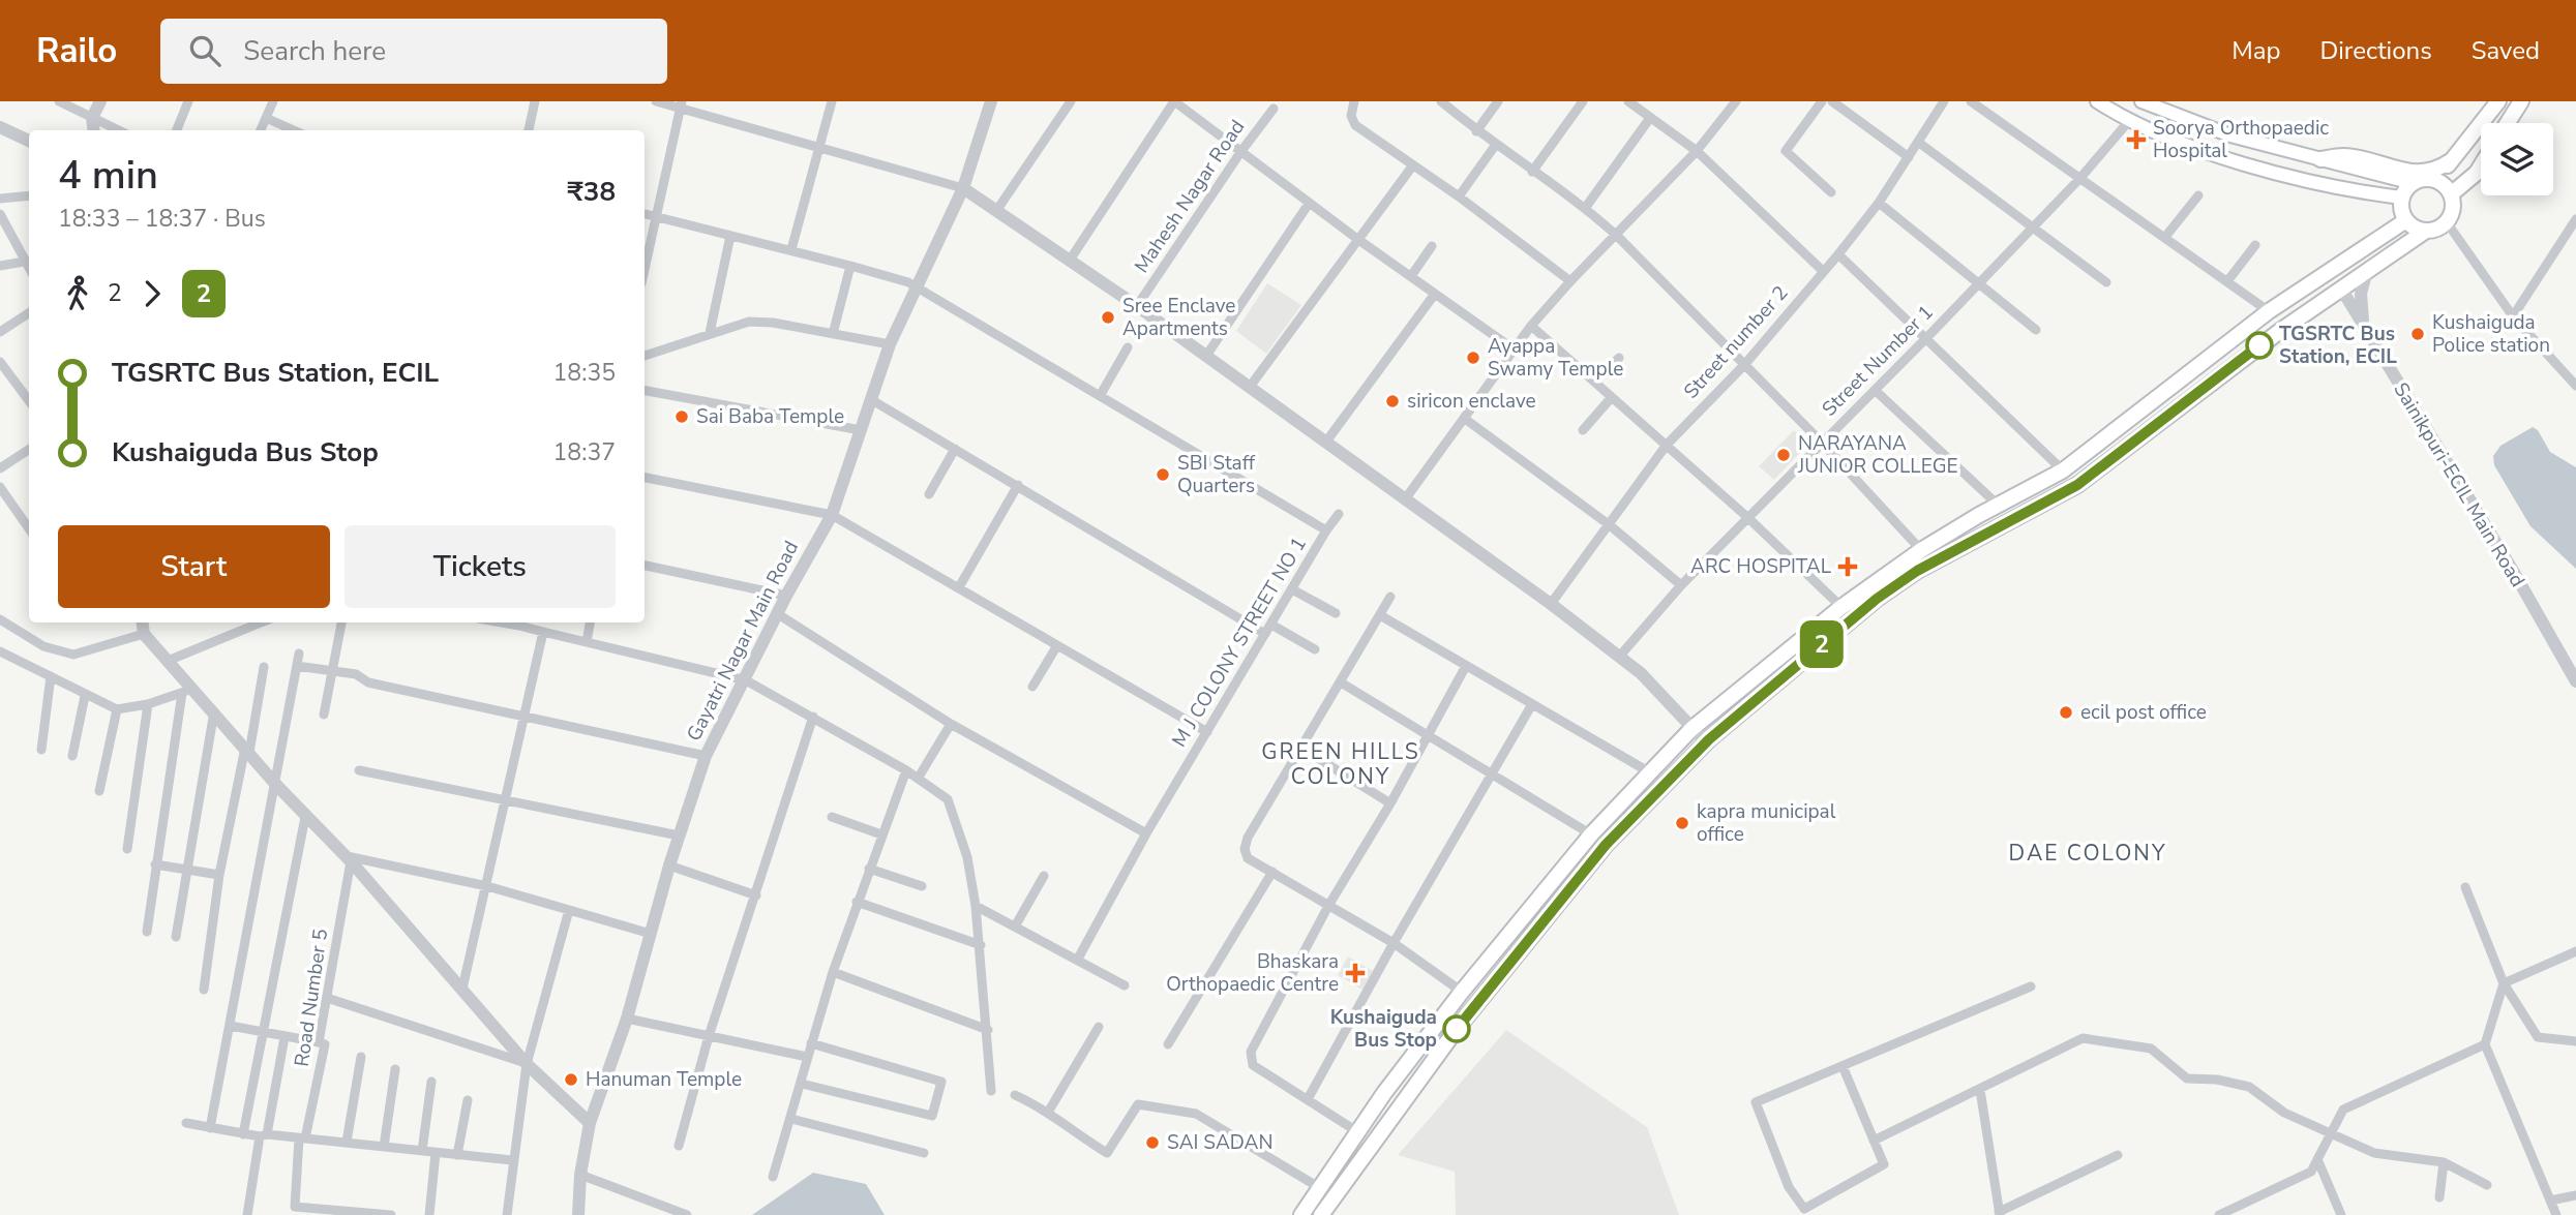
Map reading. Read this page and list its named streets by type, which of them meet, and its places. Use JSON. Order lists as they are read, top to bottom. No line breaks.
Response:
{"streets":{"street":["Mahesh Nagar Road","Street number 2","Street Number 1","Sainikpuri-ECIL Main Road","Gayatri Nagar Main Road","M J COLONY STREET NO 1","Road Number 5"]},"crossings":[["Gayatri Nagar Main Road","M J COLONY STREET NO 1"]],"districts":["GREEN HILLS COLONY","DAE COLONY"],"places":{"health":["Soorya Orthopaedic Hospital","ARC HOSPITAL","Bhaskara Orthopaedic Centre"],"other":["Sree Enclave Apartments","Kushaiguda Police station","TGSRTC Bus Station, ECIL","Ayappa Swamy Temple","siricon enclave","Sai Baba Temple","NARAYANA JUNIOR COLLEGE","SBI Staff Quarters","ecil post office","kapra municipal office","Kushaiguda Bus Stop","Hanuman Temple","SAI SADAN"]},"lines":["bus line 2"],"page":{"header":"Railo","search":"Search here","nav":["Map","Directions","Saved"],"on_map":"2","heading":["4 min","18:33 – 18:37 · Bus","₹38"],"legs":["2","2"],"list":[{"name":"TGSRTC Bus Station, ECIL","value":"18:35"},{"name":"Kushaiguda Bus Stop","value":"18:37"}],"buttons":["Start","Tickets"]}}
